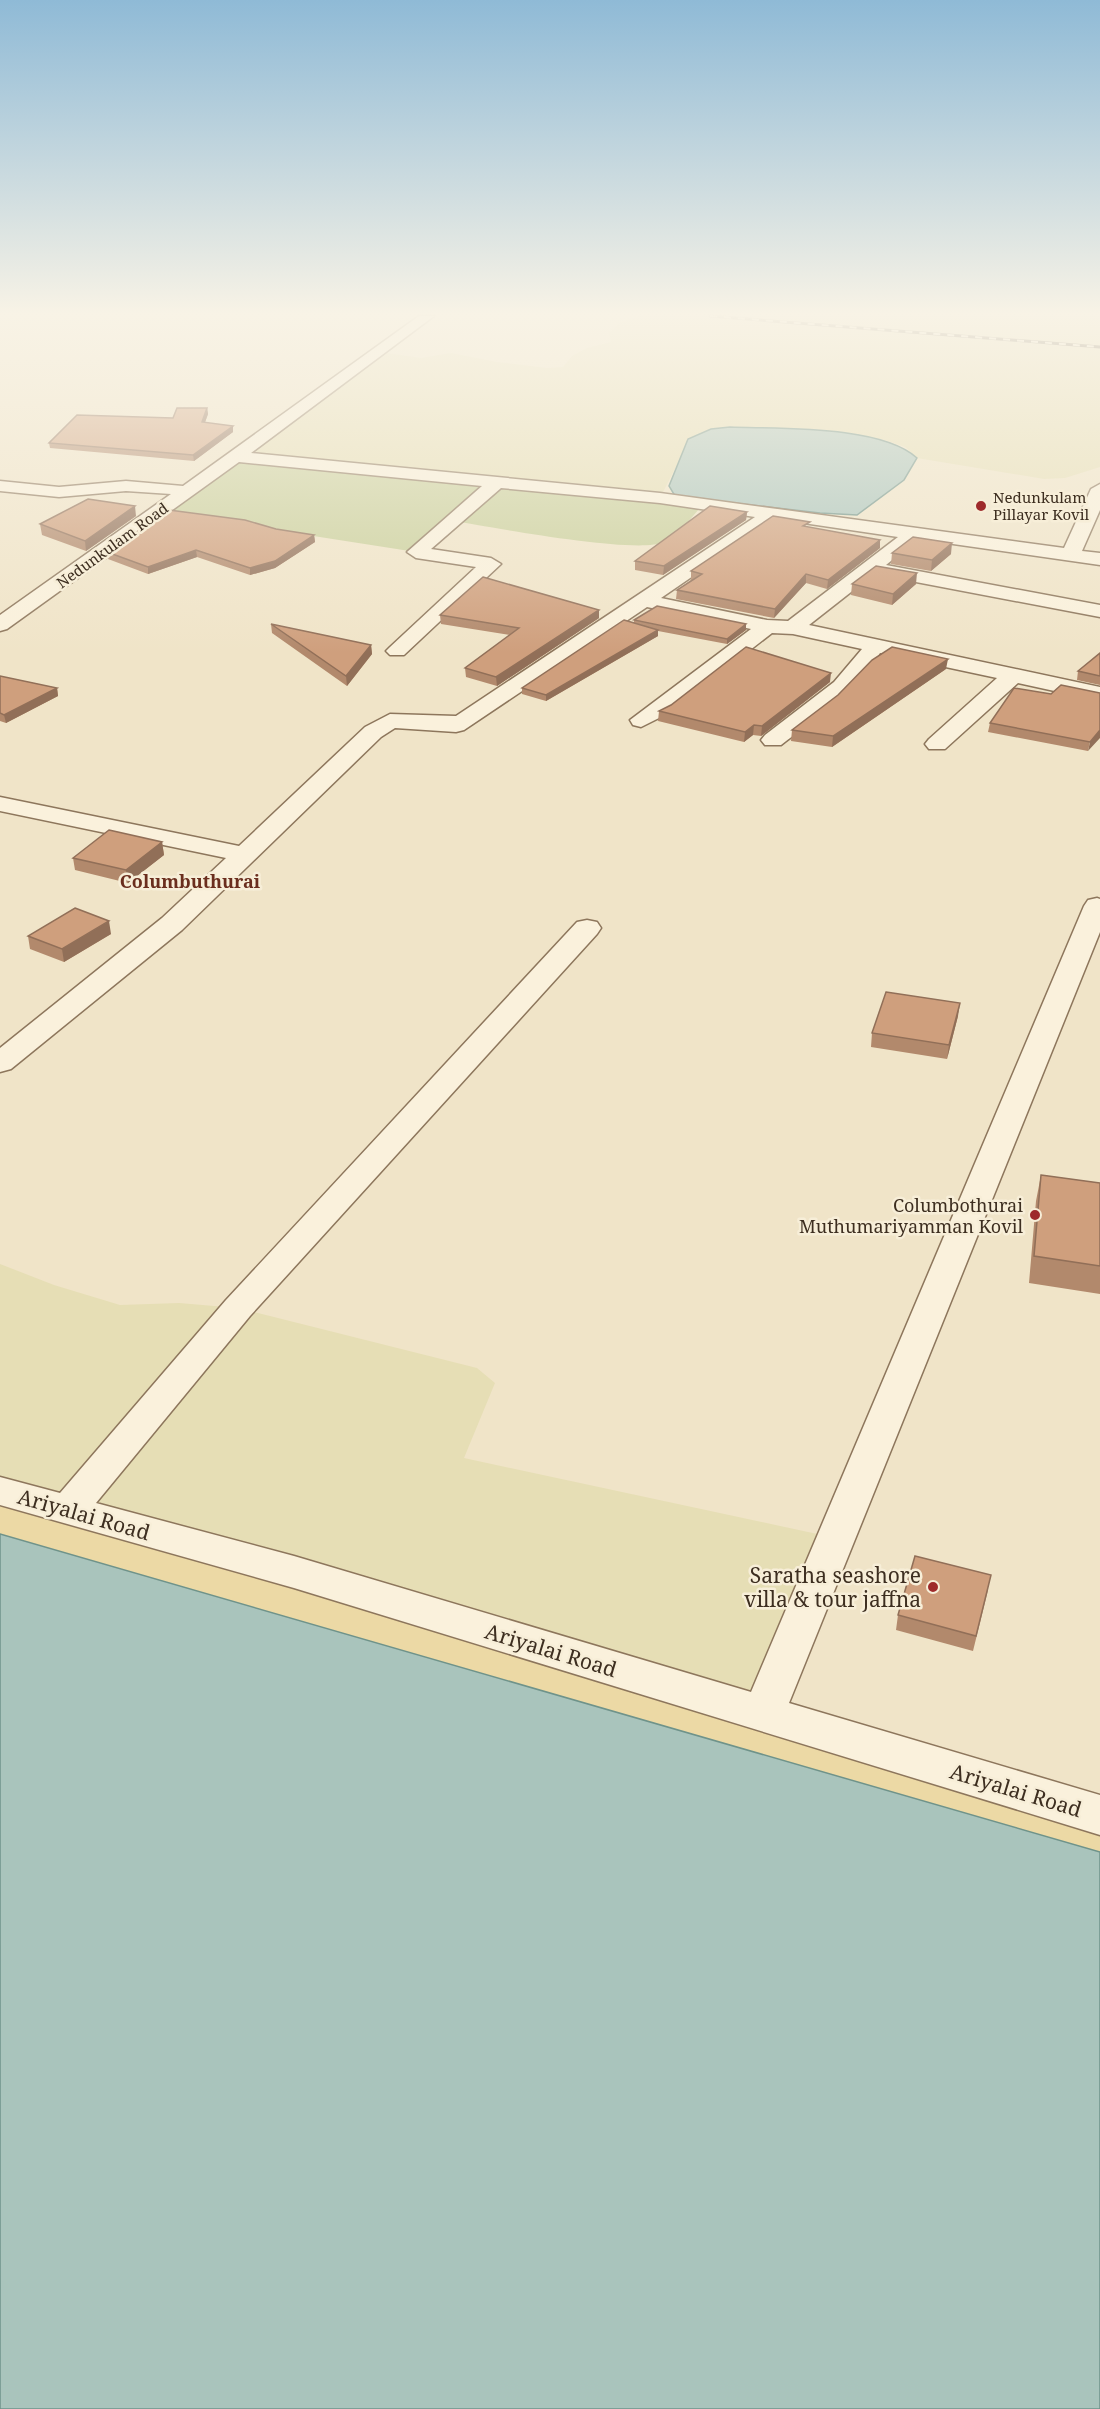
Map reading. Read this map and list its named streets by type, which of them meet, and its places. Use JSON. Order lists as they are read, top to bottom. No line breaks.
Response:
{"streets":{"street":["Nedunkulam Road","Ariyalai Road"]},"districts":["Columbuthurai"],"places":["Nedunkulam Pillayar Kovil","Columbothurai Muthumariyamman Kovil","Saratha seashore villa & tour jaffna"]}
